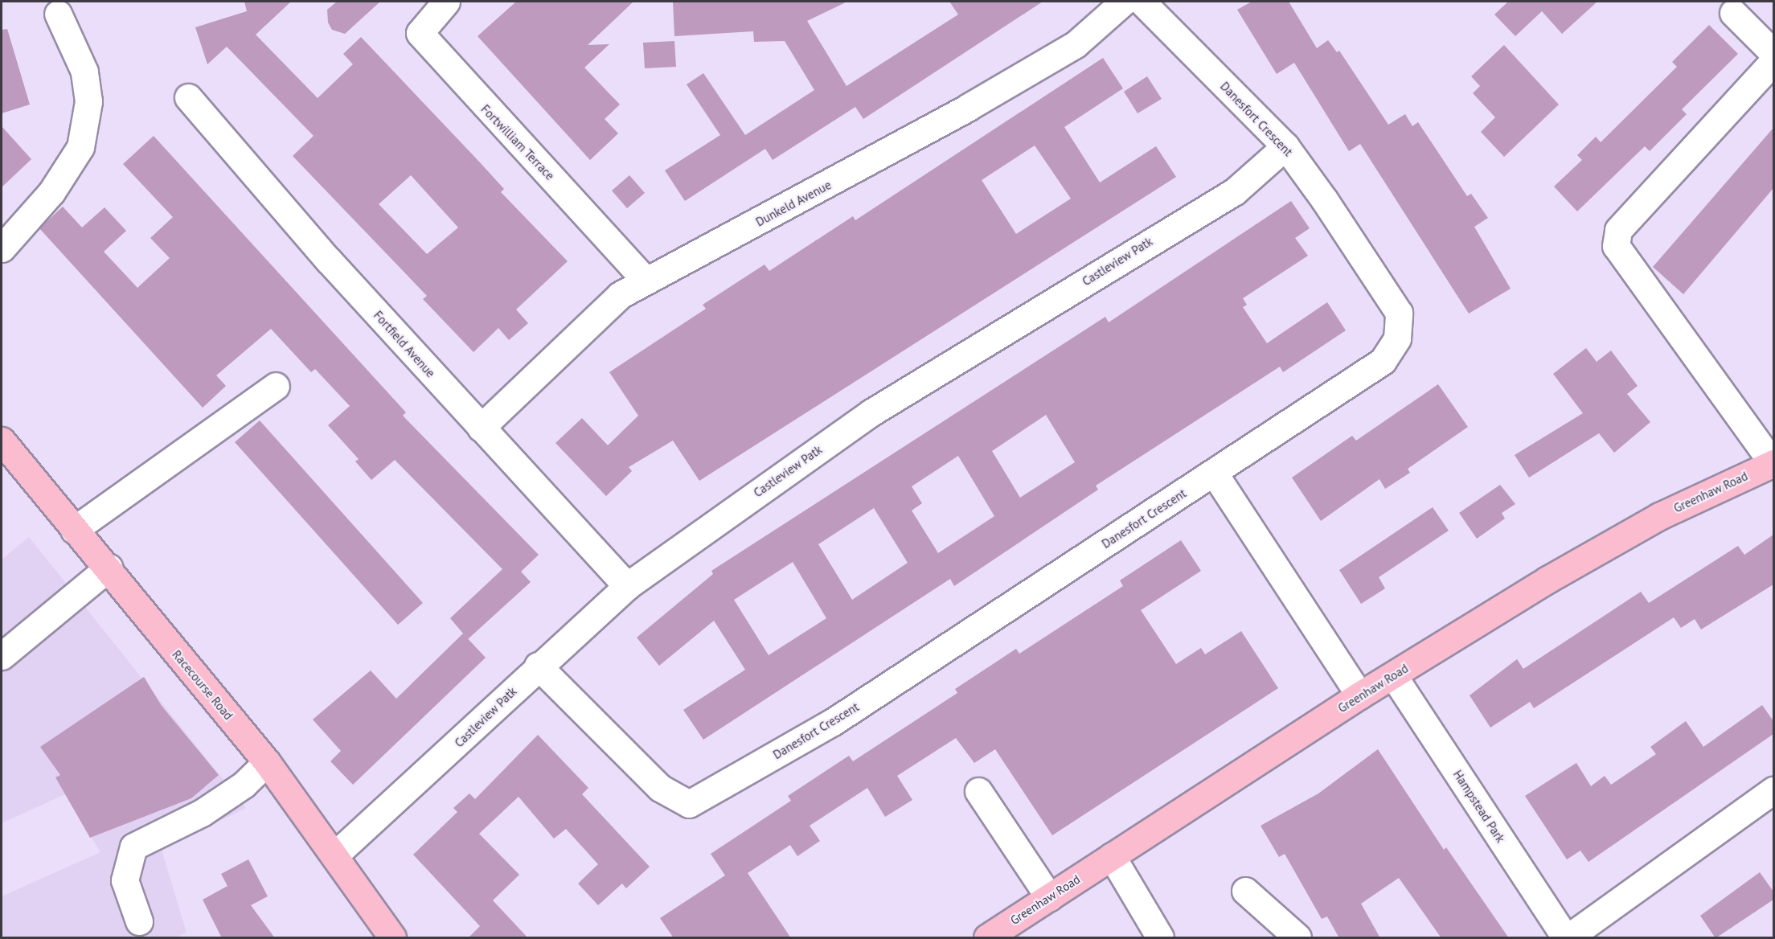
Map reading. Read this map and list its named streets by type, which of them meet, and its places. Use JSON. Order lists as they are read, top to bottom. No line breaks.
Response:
{"streets":{"main road":["Greenhaw Road","Racecourse Road"],"street":["Danesfort Crescent","Fortwilliam Terrace","Dunkeld Avenue","Castleview Patk","Fortfield Avenue","Hampstead Park"]},"crossings":[["Danesfort Crescent","Castleview Patk"],["Fortwilliam Terrace","Dunkeld Avenue"],["Dunkeld Avenue","Fortfield Avenue"],["Castleview Patk","Fortfield Avenue"],["Castleview Patk","Racecourse Road"],["Greenhaw Road","Hampstead Park"]]}
